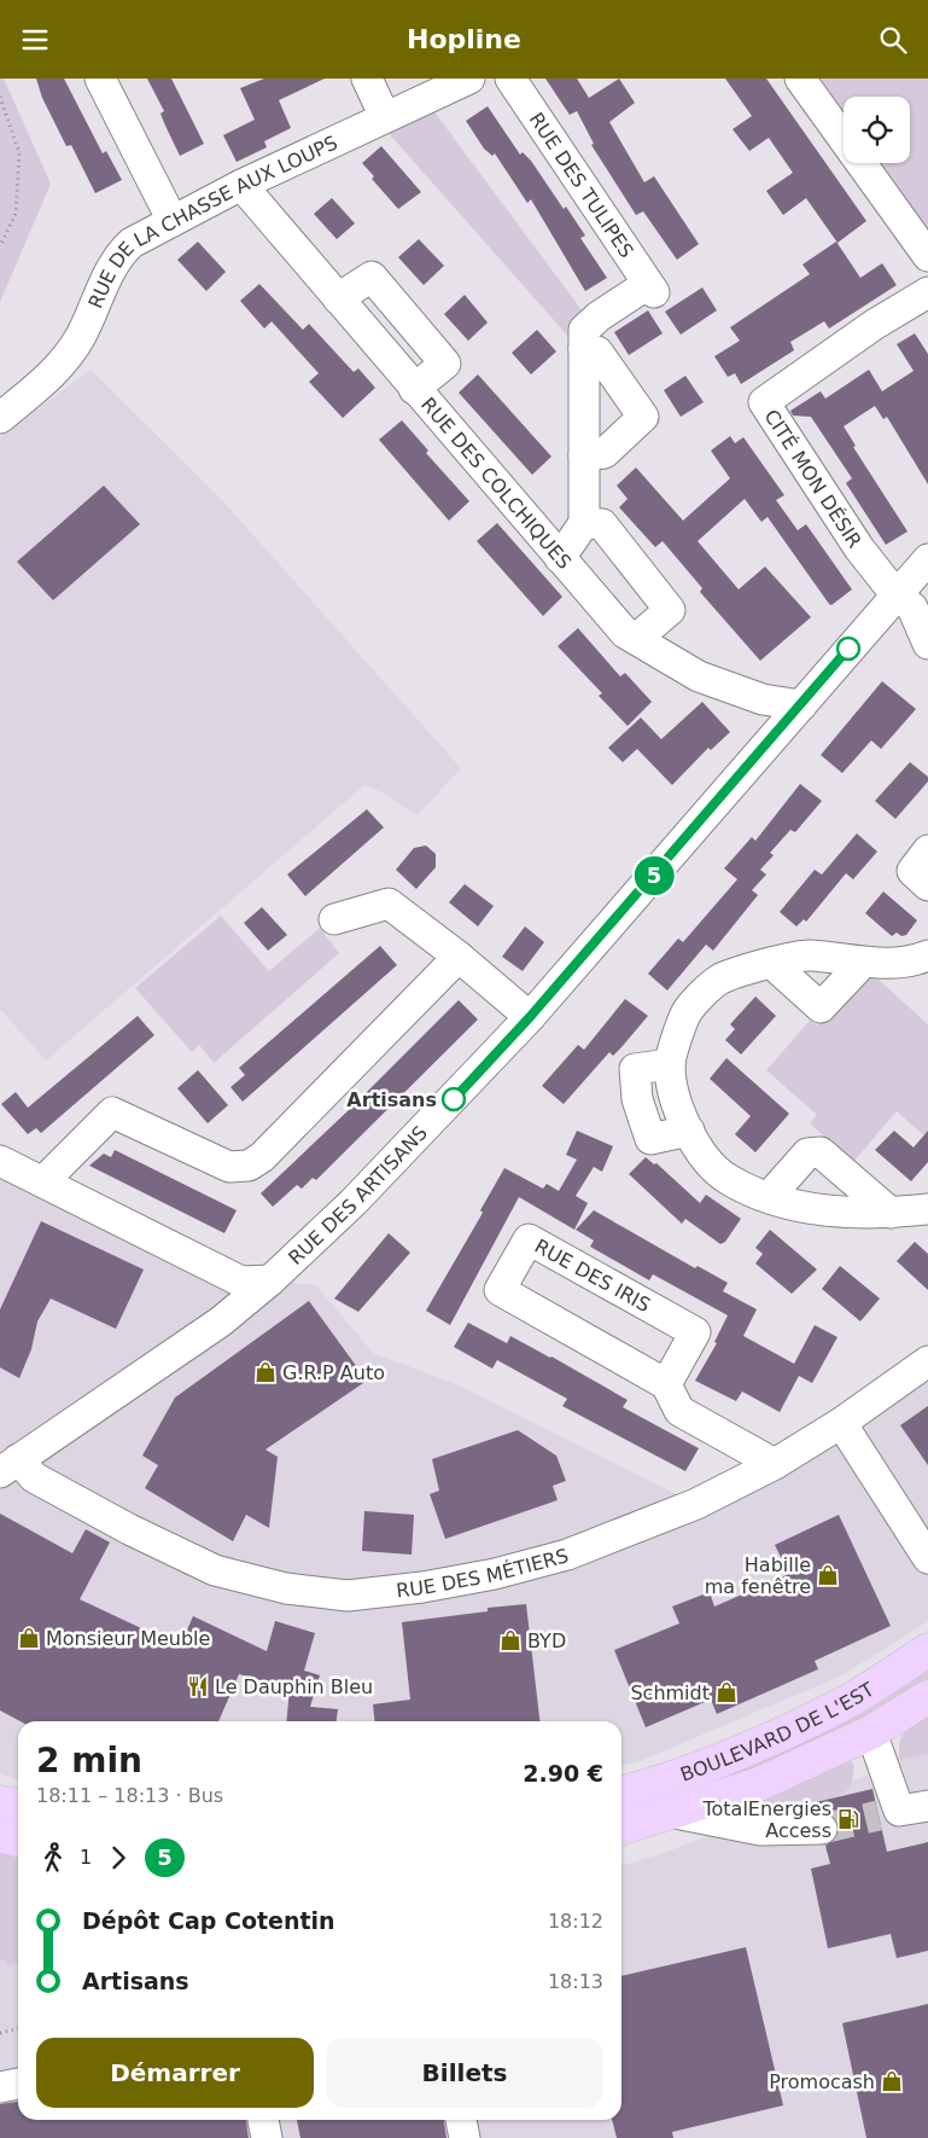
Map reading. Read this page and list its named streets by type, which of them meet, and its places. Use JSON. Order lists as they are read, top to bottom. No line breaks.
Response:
{"streets":{"main road":["BOULEVARD DE L'EST"],"street":["RUE DES TULIPES","RUE DE LA CHASSE AUX LOUPS","CITÉ MON DÉSIR","RUE DES COLCHIQUES","RUE DES ARTISANS","RUE DES IRIS","RUE DES MÉTIERS"]},"crossings":[["RUE DE LA CHASSE AUX LOUPS","RUE DES COLCHIQUES"],["CITÉ MON DÉSIR","RUE DES ARTISANS"],["RUE DES COLCHIQUES","RUE DES ARTISANS"],["RUE DES ARTISANS","RUE DES MÉTIERS"]],"places":{"other":["Artisans"],"shop":["G.R.P Auto","Habille ma fenêtre","Monsieur Meuble","BYD","Schmidt","Promocash"],"restaurant":["Le Dauphin Bleu"],"fuel station":["TotalEnergies Access"]},"lines":["bus line 5"],"page":{"header":"Hopline","on_map":"5","heading":["2 min","18:11 – 18:13 · Bus","2.90 €"],"legs":["1","5"],"list":[{"name":"Dépôt Cap Cotentin","value":"18:12"},{"name":"Artisans","value":"18:13"}],"buttons":["Démarrer","Billets"]}}
